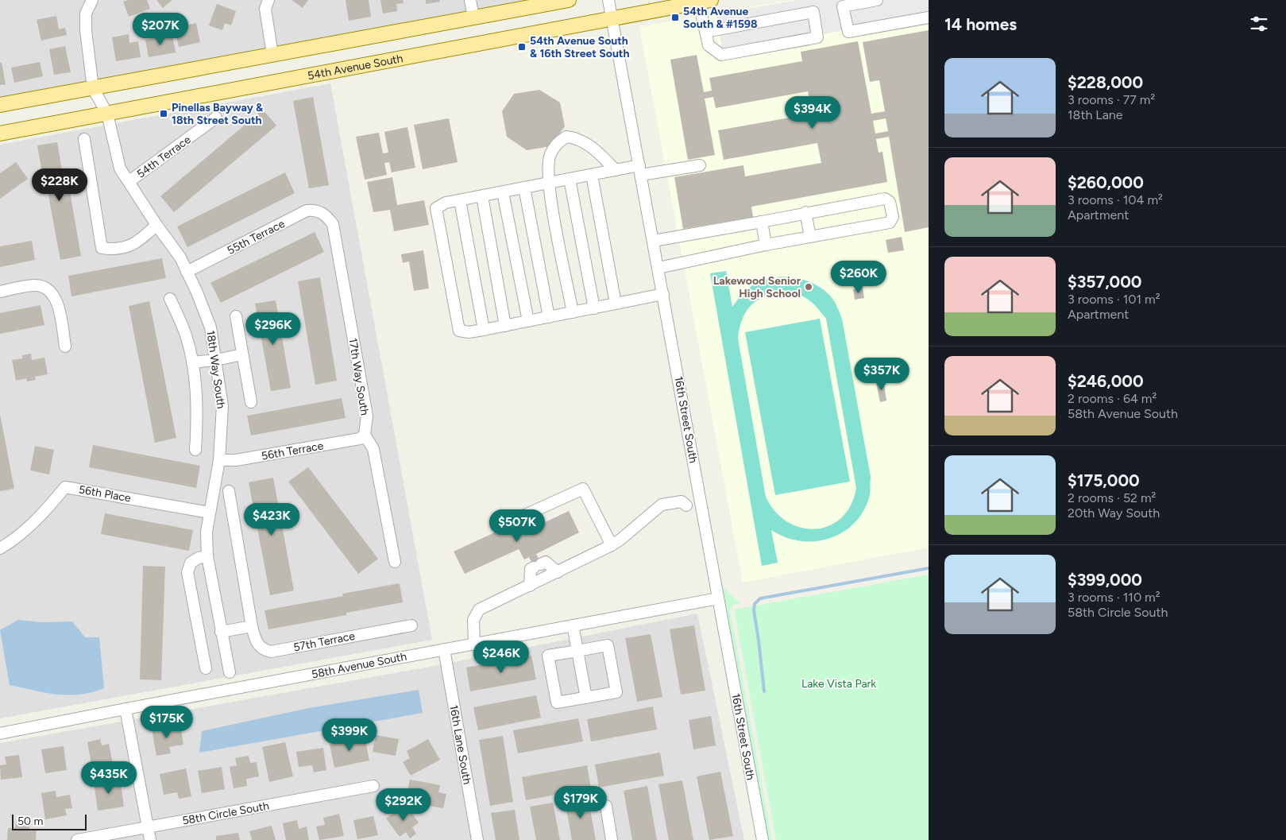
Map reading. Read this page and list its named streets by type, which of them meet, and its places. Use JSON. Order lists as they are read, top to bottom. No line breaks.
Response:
{"streets":{"main road":["54th Avenue South"],"street":["54th Terrace","55th Terrace","18th Way South","17th Way South","16th Street South","56th Terrace","56th Place","57th Terrace","58th Avenue South","16th Lane South","58th Circle South"]},"crossings":[["54th Avenue South","18th Way South"],["54th Avenue South","16th Street South"],["54th Terrace","18th Way South"],["55th Terrace","18th Way South"],["55th Terrace","17th Way South"],["18th Way South","56th Terrace"],["18th Way South","56th Place"],["17th Way South","56th Terrace"],["16th Street South","58th Avenue South"],["58th Avenue South","16th Lane South"]],"parks":["Lake Vista Park"],"places":{"transit":["54th Avenue South & #1598","54th Avenue South & 16th Street South","Pinellas Bayway & 18th Street South"],"other":["Lakewood Senior High School"]},"scale_bar":"50 m","page":{"heading":"14 homes","price":["$207K","$394K","$228K","$260K","$296K","$357K","$423K","$507K","$246K","$175K","$399K","$435K","$179K","$292K"],"list":[{"name":"$228,000","note":"3 rooms · 77 m² · 18th Lane"},{"name":"$260,000","note":"3 rooms · 104 m² · Apartment"},{"name":"$357,000","note":"3 rooms · 101 m² · Apartment"},{"name":"$246,000","note":"2 rooms · 64 m² · 58th Avenue South"},{"name":"$175,000","note":"2 rooms · 52 m² · 20th Way South"},{"name":"$399,000","note":"3 rooms · 110 m² · 58th Circle South"}],"scale":"50 m"}}
